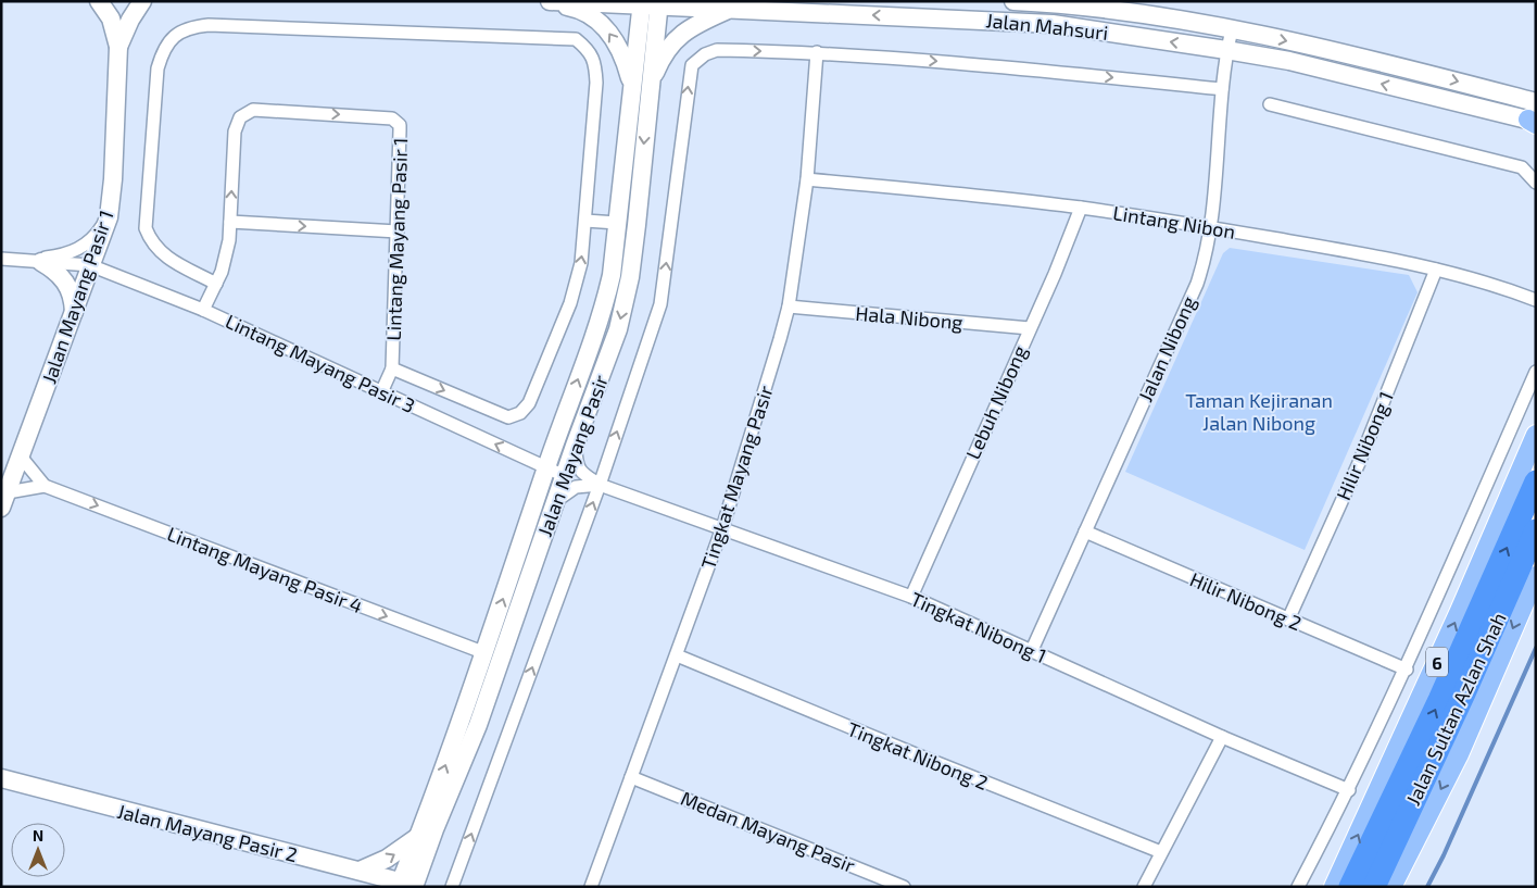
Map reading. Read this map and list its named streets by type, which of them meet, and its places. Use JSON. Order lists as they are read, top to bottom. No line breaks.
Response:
{"streets":{"highway":["6","Jalan Sultan Azlan Shah"],"street":["Jalan Mahsuri","Lintang Nibon","Lintang Mayang Pasir 1","Jalan Mayang Pasir 1","Hala Nibong","Jalan Nibong","Lintang Mayang Pasir 3","Lebuh Nibong","Hilir Nibong 1","Jalan Mayang Pasir","Tingkat Mayang Pasir","Lintang Mayang Pasir 4","Hilir Nibong 2","Tingkat Nibong 1","Tingkat Nibong 2","Medan Mayang Pasir","Jalan Mayang Pasir 2"]},"crossings":[["Jalan Mahsuri","Jalan Nibong"],["Jalan Mahsuri","Jalan Mayang Pasir"],["Lintang Nibon","Jalan Nibong"],["Lintang Nibon","Lebuh Nibong"],["Lintang Nibon","Hilir Nibong 1"],["Lintang Nibon","Tingkat Mayang Pasir"],["Lintang Mayang Pasir 1","Lintang Mayang Pasir 3"],["Jalan Mayang Pasir 1","Lintang Mayang Pasir 3"],["Jalan Mayang Pasir 1","Lintang Mayang Pasir 4"],["Hala Nibong","Lebuh Nibong"],["Hala Nibong","Tingkat Mayang Pasir"],["Jalan Nibong","Hilir Nibong 2"],["Jalan Nibong","Tingkat Nibong 1"],["Lintang Mayang Pasir 3","Jalan Mayang Pasir"],["Lebuh Nibong","Tingkat Nibong 1"],["Hilir Nibong 1","Hilir Nibong 2"],["Jalan Mayang Pasir","Tingkat Mayang Pasir"],["Jalan Mayang Pasir","Lintang Mayang Pasir 4"],["Jalan Mayang Pasir","Tingkat Nibong 1"],["Jalan Mayang Pasir","Jalan Mayang Pasir 2"],["Tingkat Mayang Pasir","Tingkat Nibong 1"],["Tingkat Mayang Pasir","Tingkat Nibong 2"],["Tingkat Mayang Pasir","Medan Mayang Pasir"]],"one_way":["Lintang Mayang Pasir 4"],"parks":["Taman Kejiranan Jalan Nibong"],"north":"top"}
